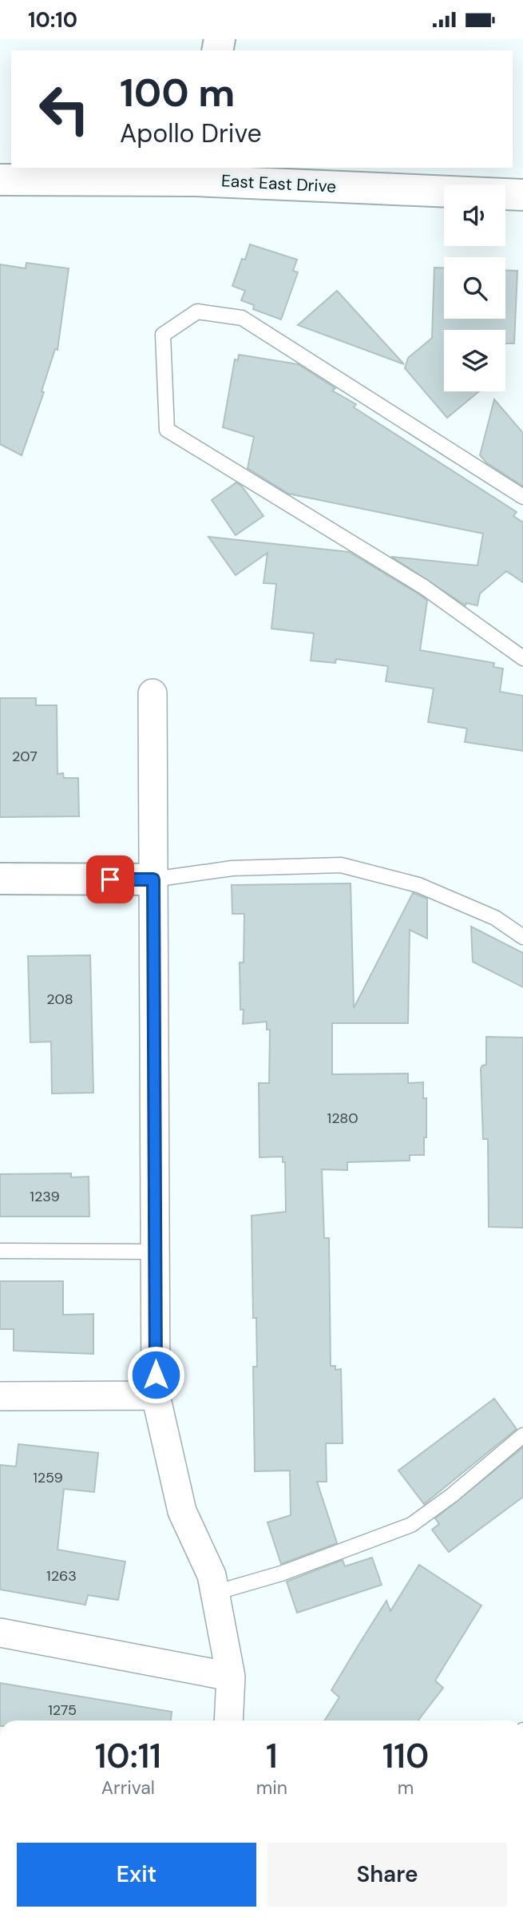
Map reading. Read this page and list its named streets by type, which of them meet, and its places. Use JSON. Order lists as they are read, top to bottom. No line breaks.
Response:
{"streets":{"street":["East East Drive"]},"house_numbers":["207","208","1280","1239","1259","1263","1275"],"page":{"status":"10:10","turn":["100 m","Apollo Drive"],"eta":["10:11","Arrival","1","min","110","m"],"buttons":["Exit","Share"]}}
